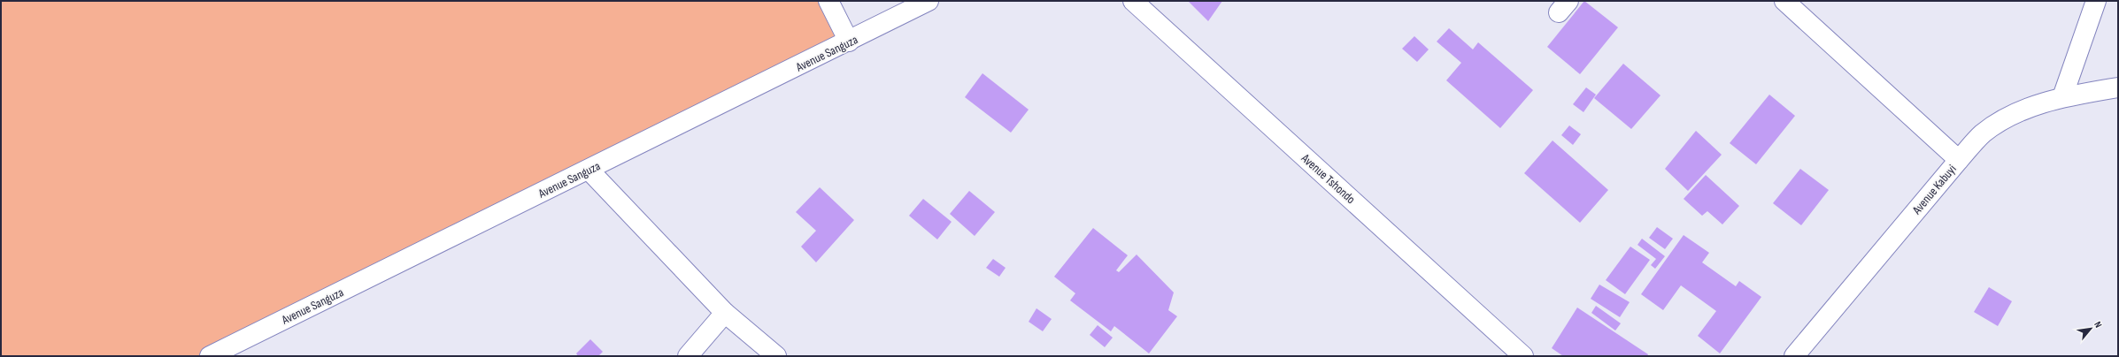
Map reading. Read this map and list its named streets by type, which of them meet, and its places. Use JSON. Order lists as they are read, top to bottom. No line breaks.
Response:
{"streets":{"street":["Avenue Sanguza","Avenue Tshondo","Avenue Kabuyi"]},"north":"top right"}
